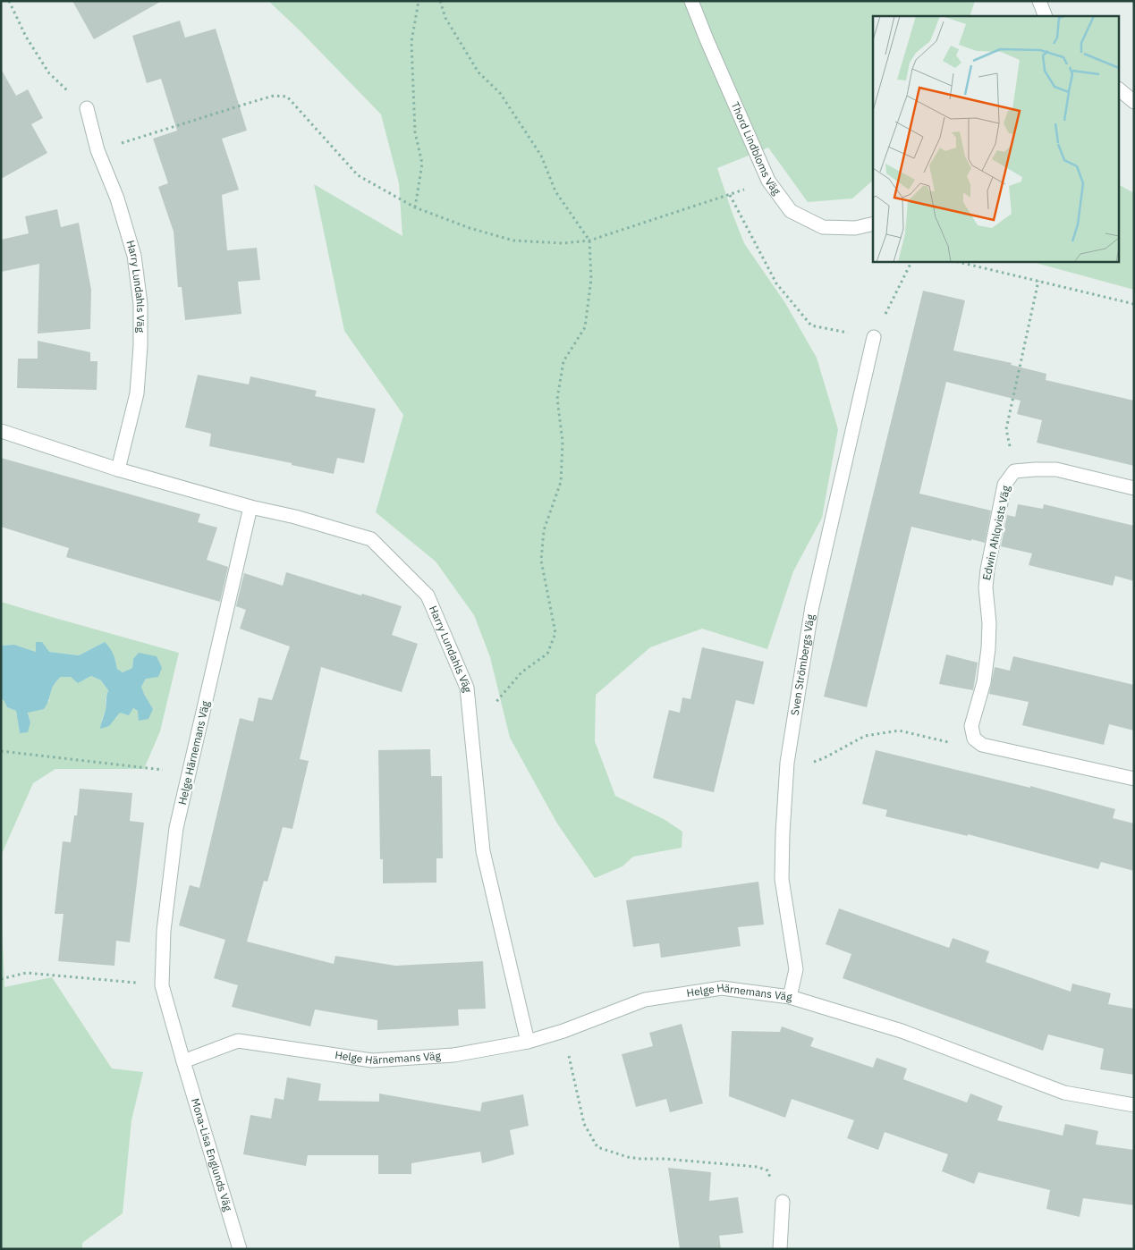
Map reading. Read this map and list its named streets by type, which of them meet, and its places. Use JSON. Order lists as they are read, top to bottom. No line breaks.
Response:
{"streets":{"street":["Thord Lindbloms Väg","Harry Lundahls Väg","Edwin Ahlqvists Väg","Sven Strömbergs Väg","Helge Härnemans Väg","Mona-Lisa Englunds Väg"]},"crossings":[["Harry Lundahls Väg","Helge Härnemans Väg"],["Sven Strömbergs Väg","Helge Härnemans Väg"],["Helge Härnemans Väg","Mona-Lisa Englunds Väg"]]}
